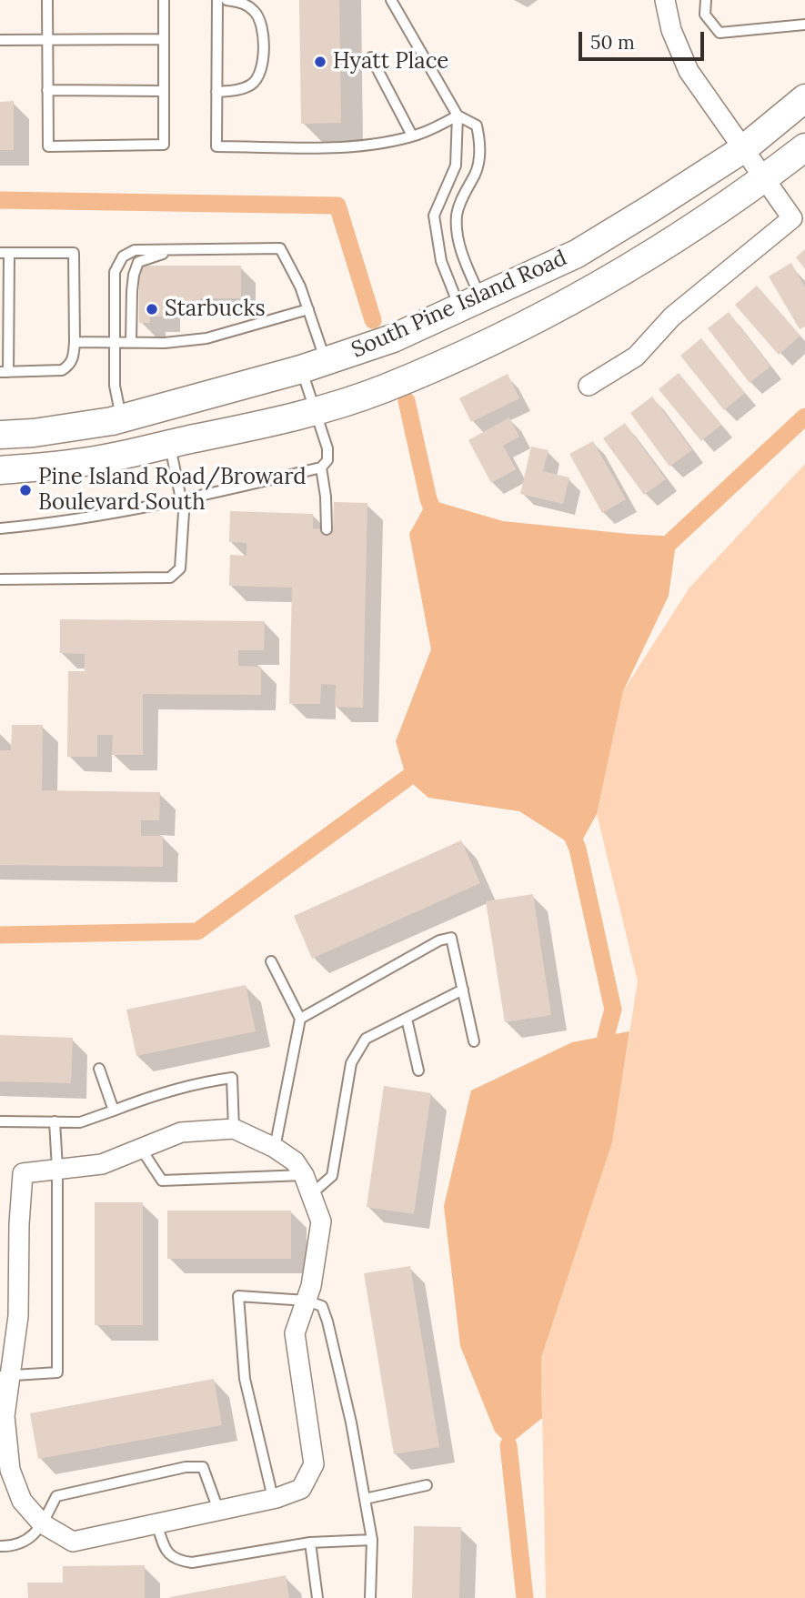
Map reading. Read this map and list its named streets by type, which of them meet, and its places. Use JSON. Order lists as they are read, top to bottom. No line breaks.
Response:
{"streets":{"main road":["South Pine Island Road"]},"places":["Hyatt Place","Starbucks","Pine Island Road/Broward Boulevard South"],"scale_bar":"50 m"}
